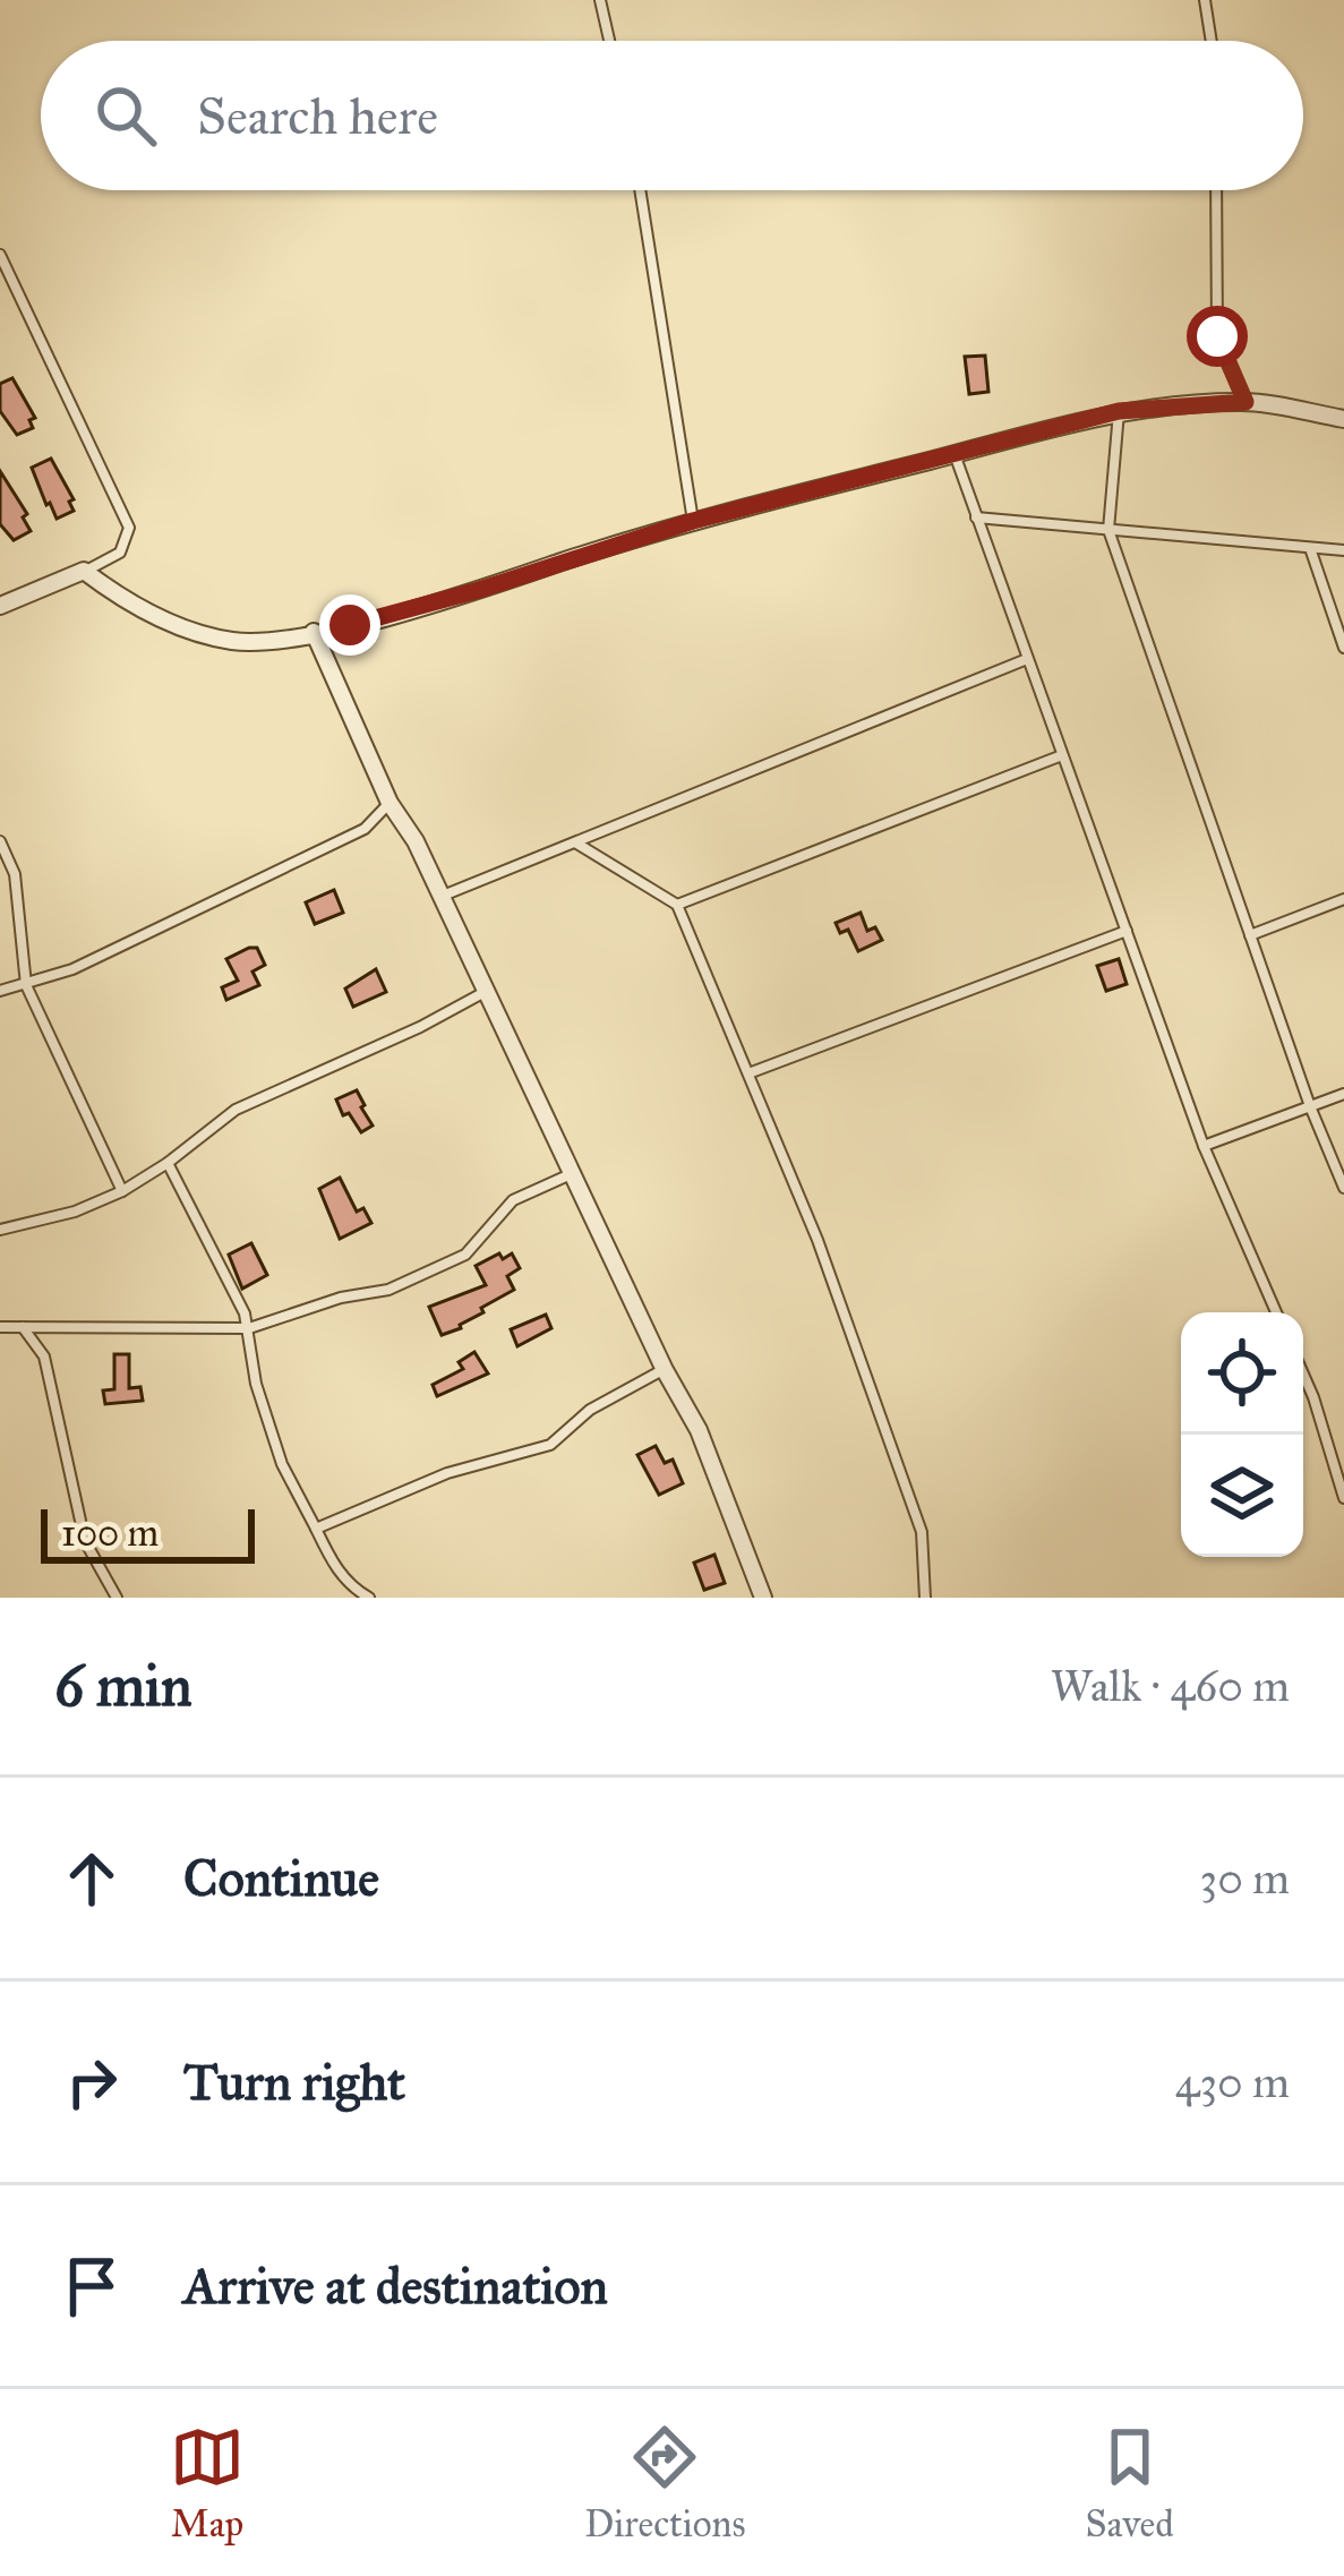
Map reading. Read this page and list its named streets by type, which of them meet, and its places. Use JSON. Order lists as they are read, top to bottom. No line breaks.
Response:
{"scale_bar":"100 m","page":{"search":"Search here","scale":"100 m","heading":["6 min","Walk · 460 m"],"list":[["Continue","30 m"],["Turn right","430 m"],"Arrive at destination"],"nav":["Map","Directions","Saved"]}}
